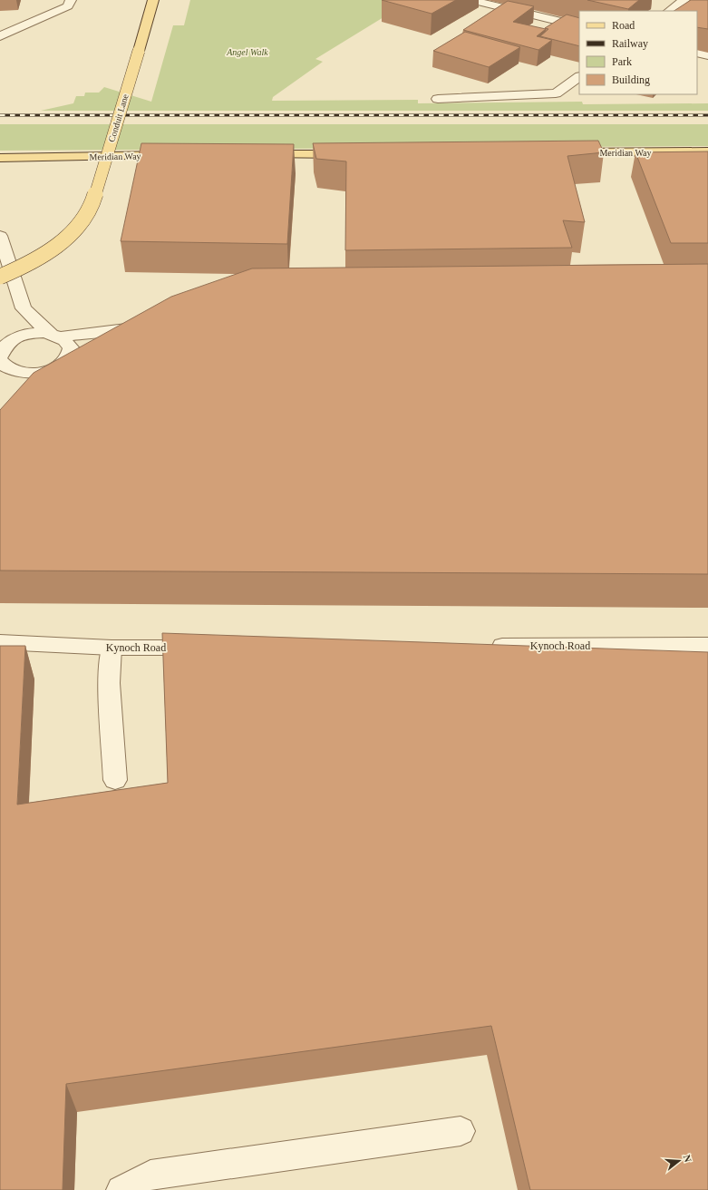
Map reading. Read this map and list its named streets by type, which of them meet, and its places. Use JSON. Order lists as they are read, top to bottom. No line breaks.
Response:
{"streets":{"main road":["Conduit Lane","Meridian Way"],"street":["Kynoch Road"]},"parks":["Angel Walk"],"legend":["Road","Railway","Park","Building"],"north":"right"}
